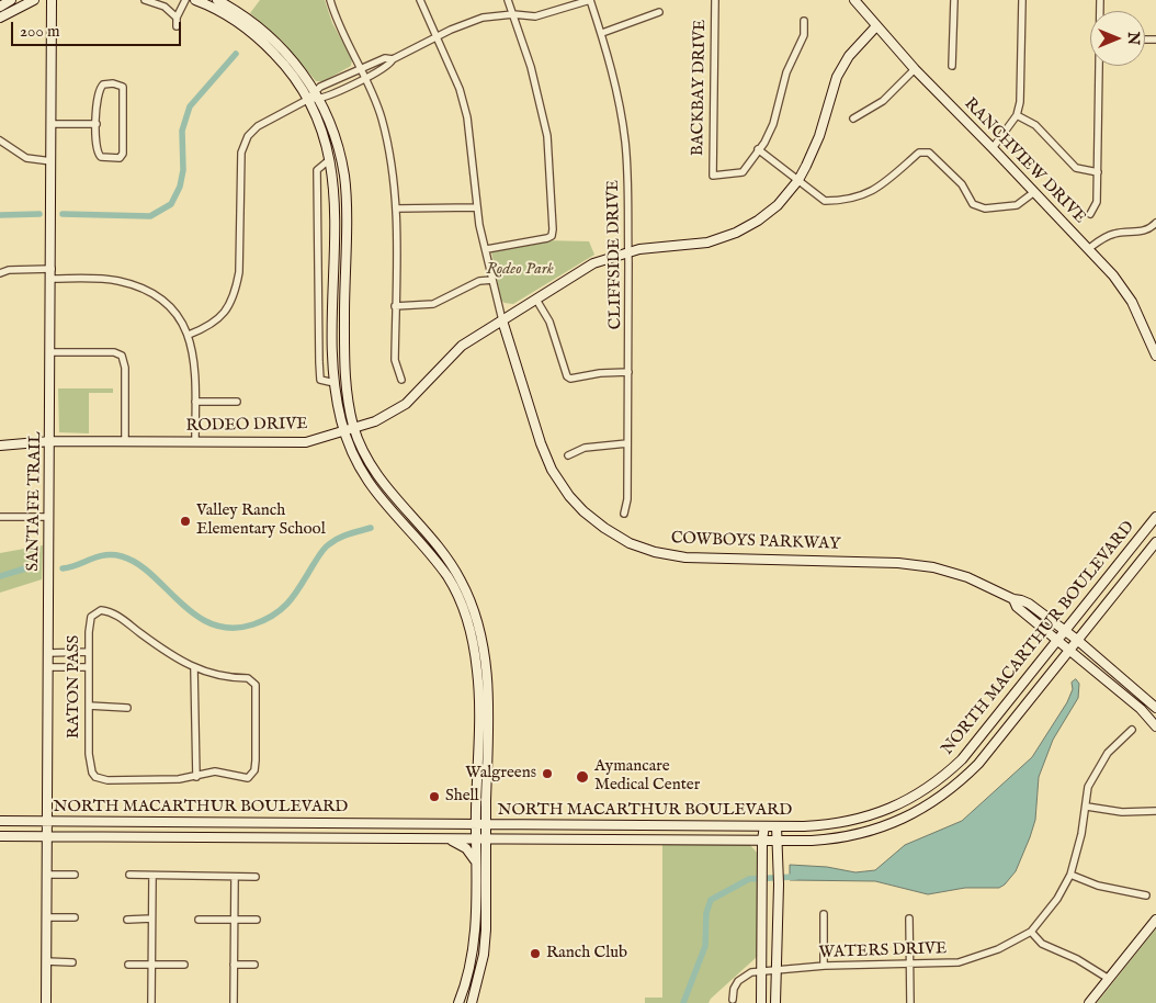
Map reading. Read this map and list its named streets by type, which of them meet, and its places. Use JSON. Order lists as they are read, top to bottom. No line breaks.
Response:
{"streets":{"main road":["RANCHVIEW DRIVE","RODEO DRIVE","SANTA FE TRAIL","COWBOYS PARKWAY","NORTH MACARTHUR BOULEVARD"],"street":["BACKBAY DRIVE","CLIFFSIDE DRIVE","RATON PASS","WATERS DRIVE"]},"crossings":[["RANCHVIEW DRIVE","RODEO DRIVE"],["CLIFFSIDE DRIVE","RODEO DRIVE"],["RODEO DRIVE","SANTA FE TRAIL"],["RODEO DRIVE","COWBOYS PARKWAY"],["SANTA FE TRAIL","NORTH MACARTHUR BOULEVARD"],["COWBOYS PARKWAY","NORTH MACARTHUR BOULEVARD"]],"parks":["Rodeo Park"],"places":["Valley Ranch Elementary School","Walgreens","Aymancare Medical Center","Shell","Ranch Club"],"scale_bar":"200 m","north":"right"}
